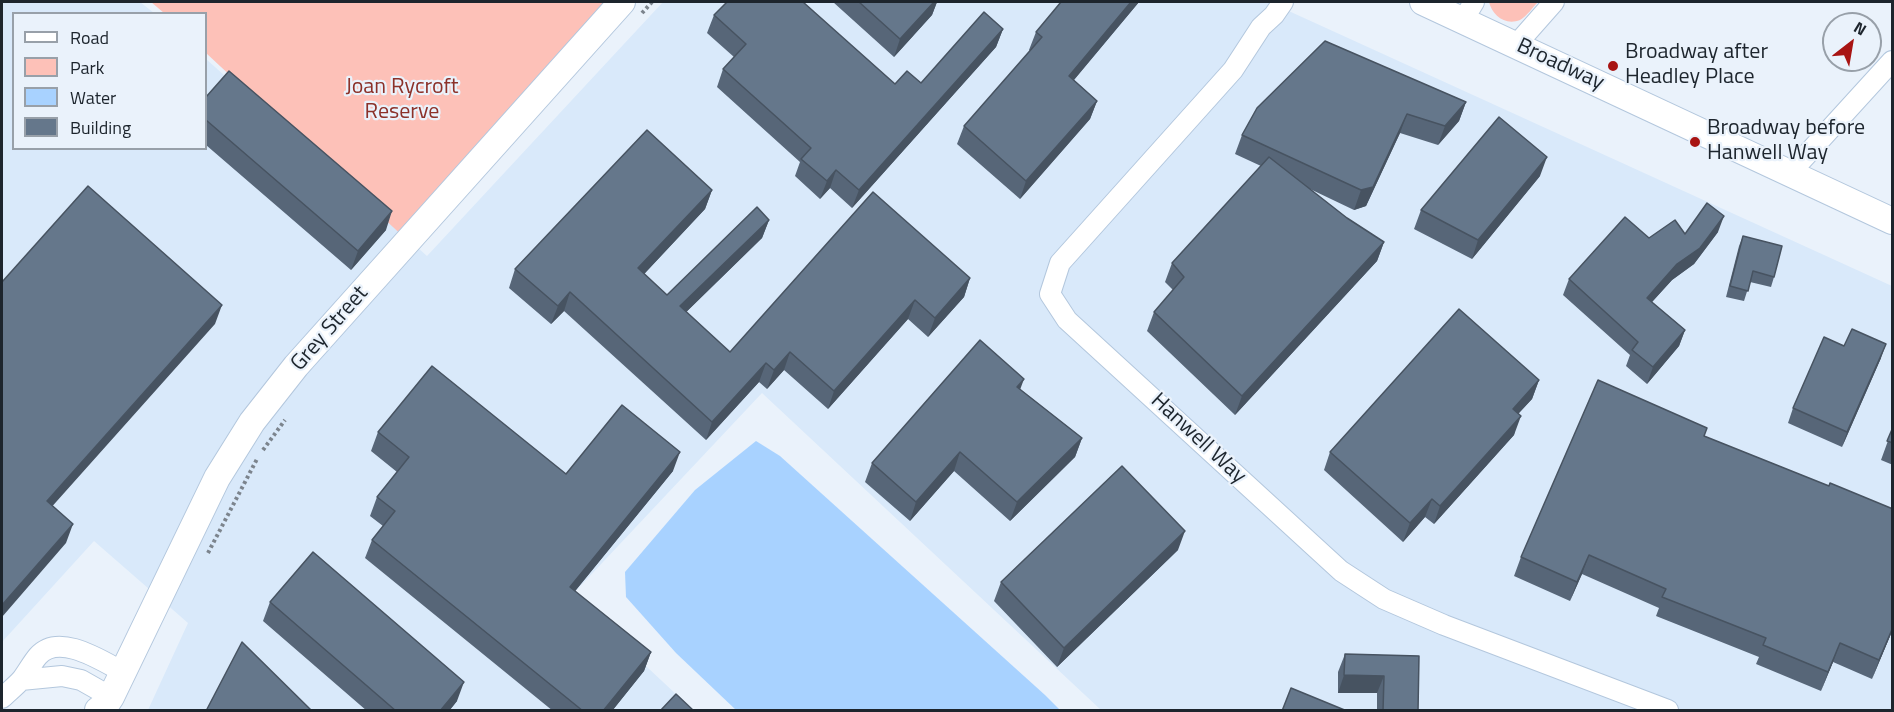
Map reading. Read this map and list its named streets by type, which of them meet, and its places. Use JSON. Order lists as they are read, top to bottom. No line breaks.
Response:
{"streets":{"street":["Broadway","Grey Street","Hanwell Way"]},"parks":["Joan Rycroft Reserve"],"places":["Broadway after Headley Place","Broadway before Hanwell Way"],"legend":["Road","Park","Water","Building"],"north":"top right"}
